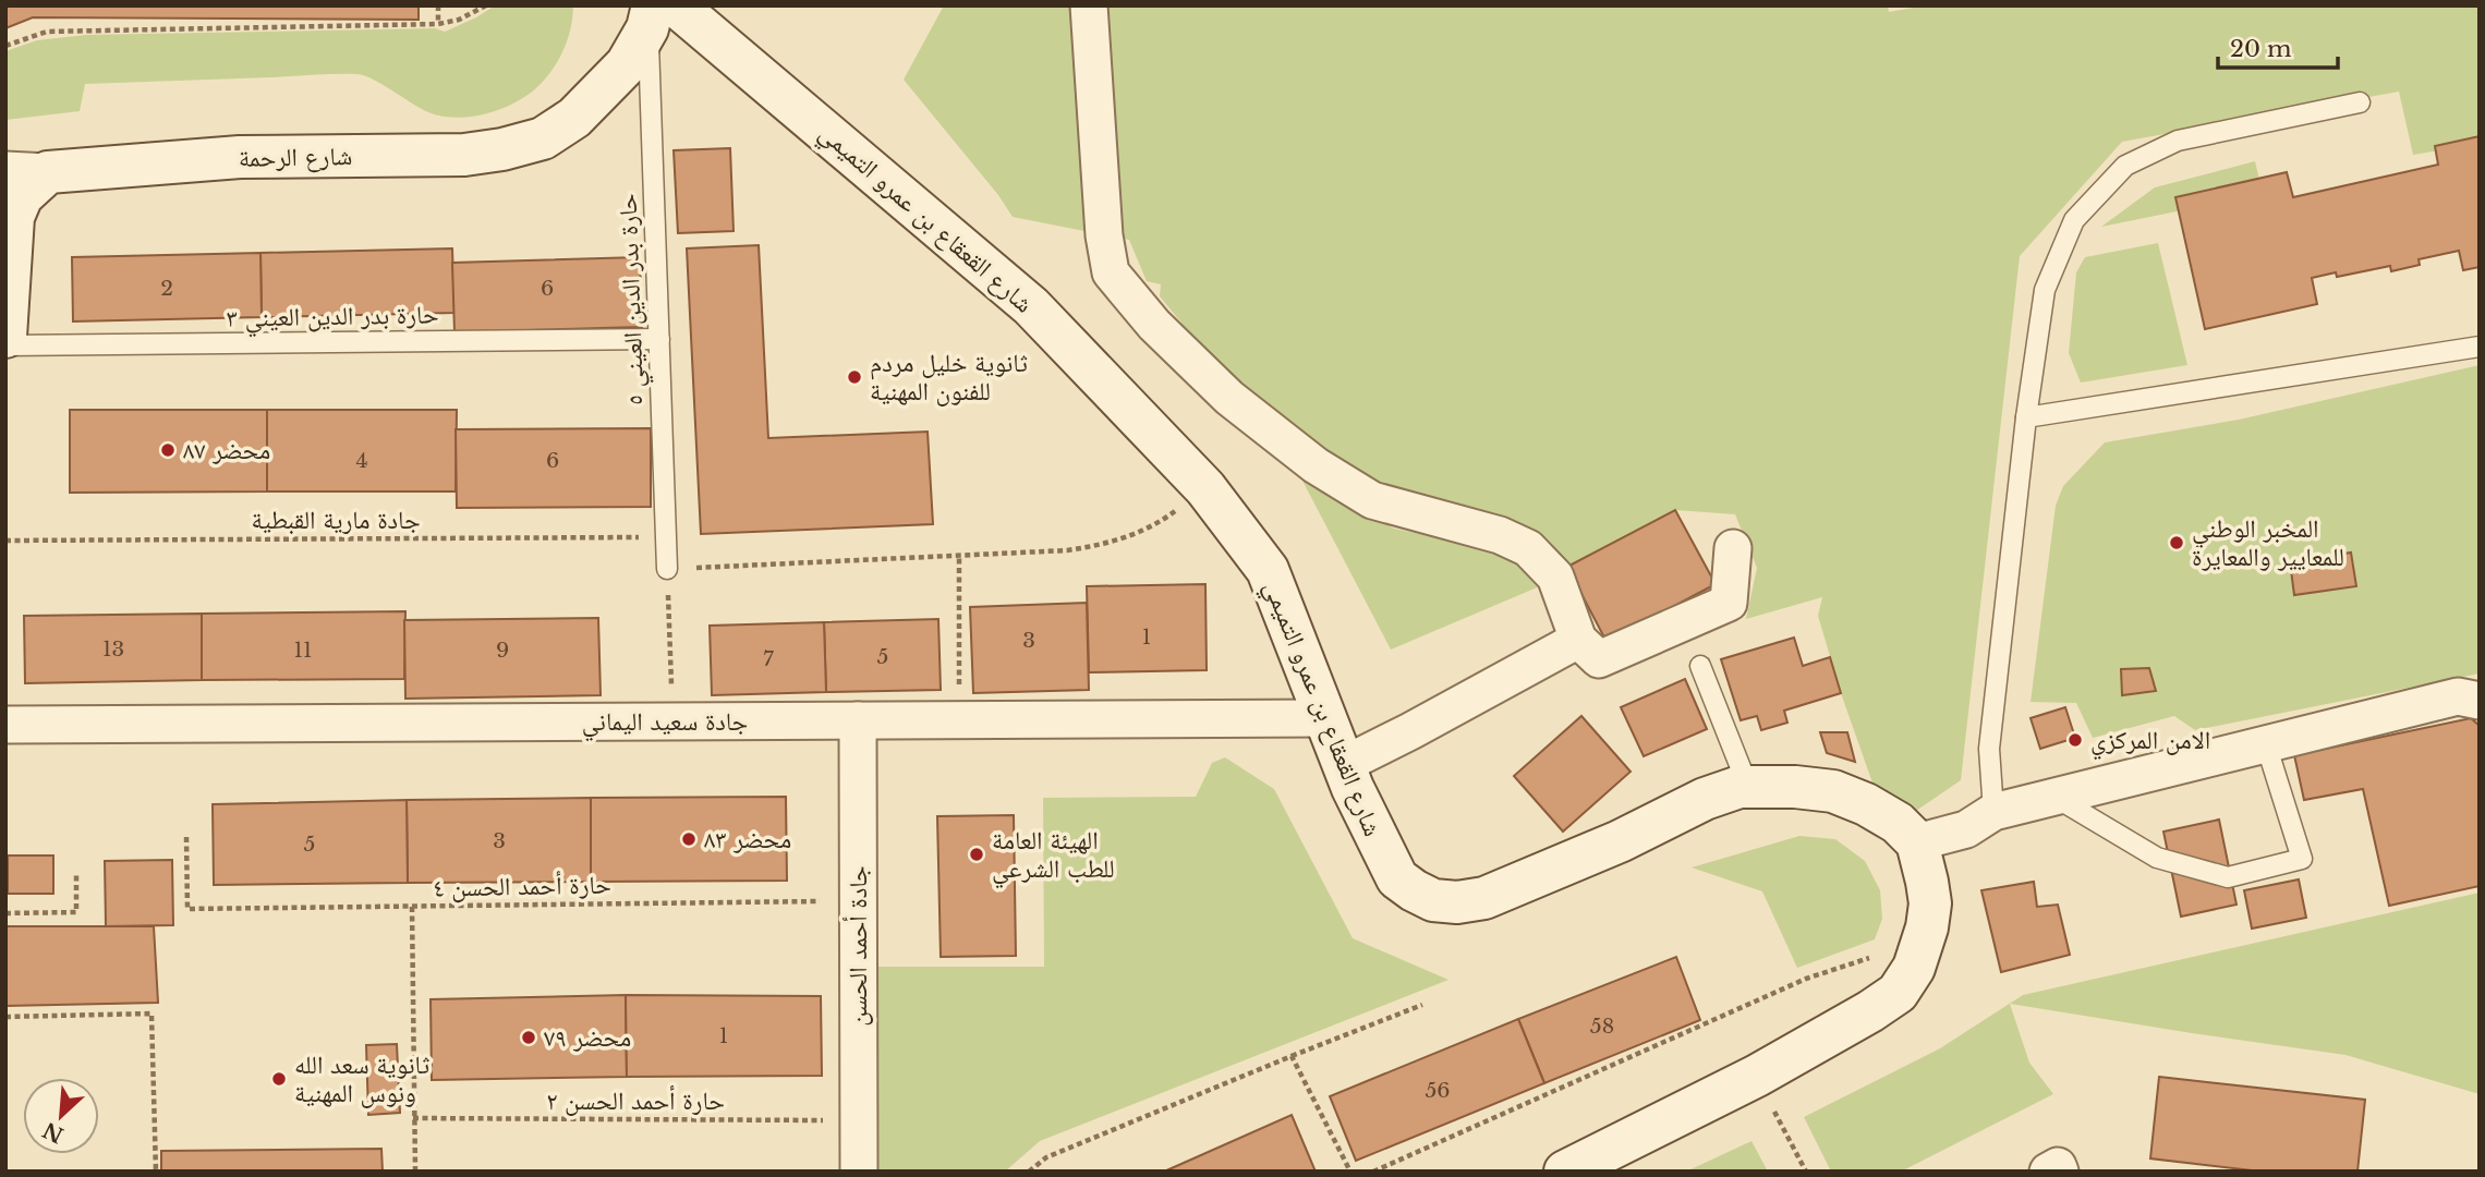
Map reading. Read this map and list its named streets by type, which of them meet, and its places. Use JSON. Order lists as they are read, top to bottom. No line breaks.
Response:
{"streets":{"main road":["شارع الرحمة","شارع القعقاع بن عمرو التميمي"],"street":["جادة سعيد اليماني","جادة أحمد الحسن"],"lane":["حارة بدر الدين العيني ٥","حارة بدر الدين العيني ٣"],"path":["جادة مارية القبطية","حارة أحمد الحسن ٤","حارة أحمد الحسن ٢"]},"crossings":[["شارع الرحمة","شارع القعقاع بن عمرو التميمي"],["شارع الرحمة","حارة بدر الدين العيني ٥"],["شارع القعقاع بن عمرو التميمي","حارة بدر الدين العيني ٥"],["شارع القعقاع بن عمرو التميمي","جادة سعيد اليماني"],["حارة بدر الدين العيني ٥","حارة بدر الدين العيني ٣"],["حارة بدر الدين العيني ٥","جادة مارية القبطية"],["جادة سعيد اليماني","جادة أحمد الحسن"],["حارة أحمد الحسن ٤","جادة أحمد الحسن"],["جادة أحمد الحسن","حارة أحمد الحسن ٢"]],"places":["ثانوية خليل مردم للفنون المهنية","محضر ٨٧","المخبر الوطني للمعايير والمعايرة","الامن المركزي","محضر ٨٣","الهيئة العامة للطب الشرعي","محضر ٧٩","ثانوية سعد الله ونوس المهنية"],"house_numbers":["2","6","4","6","1","3","13","11","9","5","7","3","5","58","1","56"],"scale_bar":"20 m","north":"bottom left"}
